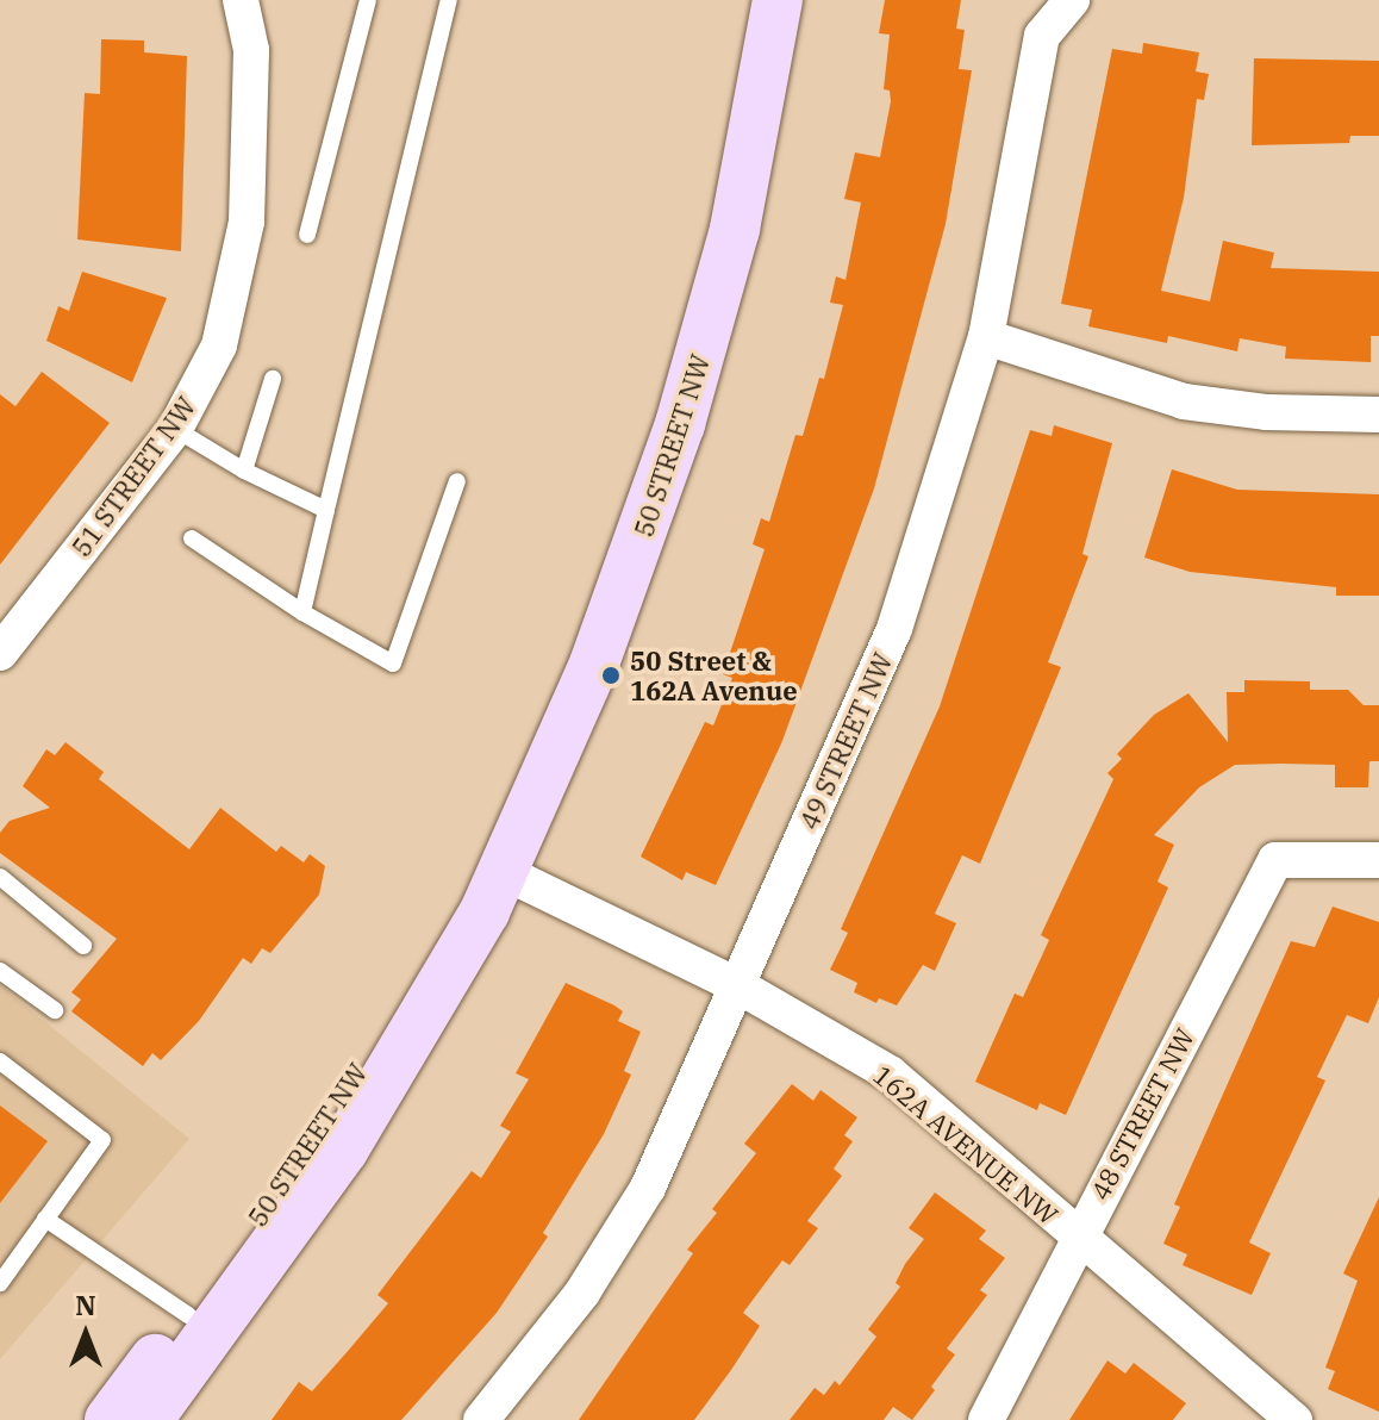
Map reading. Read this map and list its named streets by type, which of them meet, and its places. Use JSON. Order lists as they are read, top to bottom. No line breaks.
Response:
{"streets":{"main road":["50 STREET NW"],"street":["51 STREET NW","49 STREET NW","48 STREET NW","162A AVENUE NW"]},"crossings":[["50 STREET NW","162A AVENUE NW"],["49 STREET NW","162A AVENUE NW"],["48 STREET NW","162A AVENUE NW"]],"places":["50 Street & 162A Avenue"],"north":"top"}
